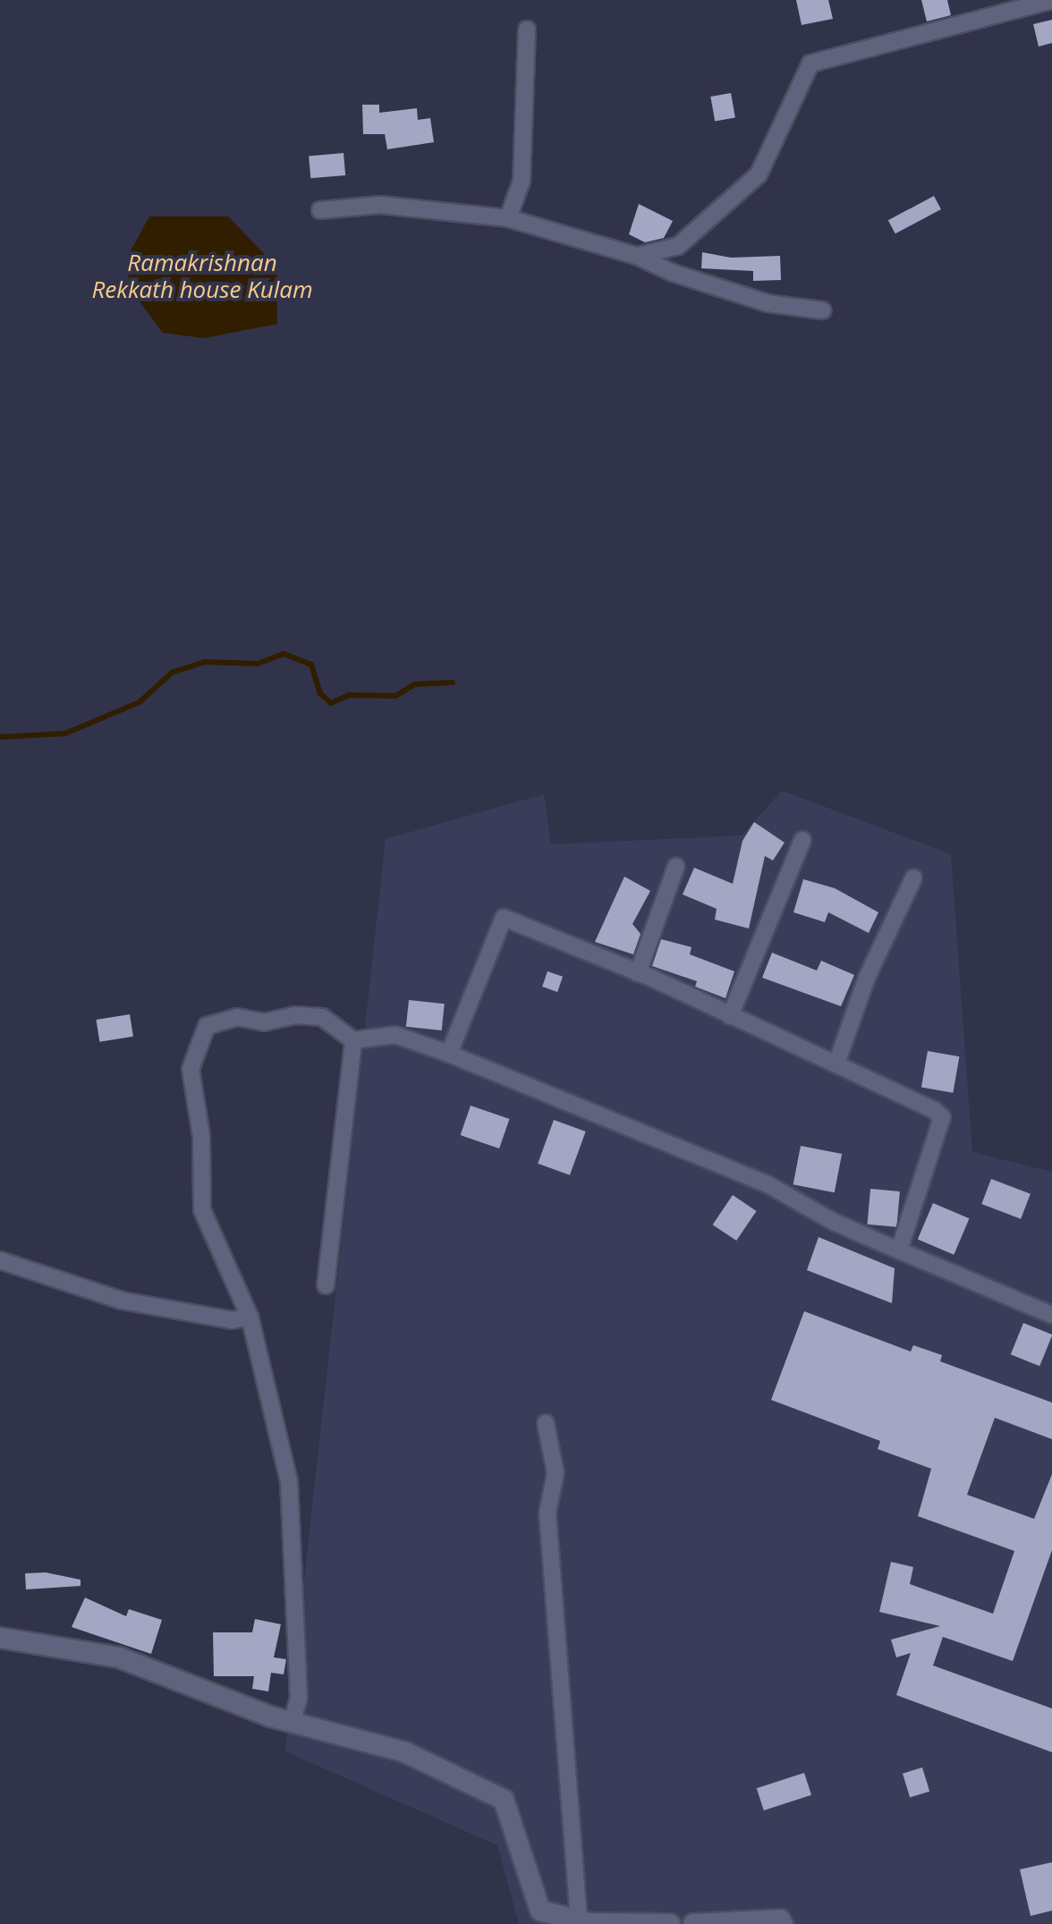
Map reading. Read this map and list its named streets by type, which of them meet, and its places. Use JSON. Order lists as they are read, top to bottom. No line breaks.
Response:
{"water":["Ramakrishnan Rekkath house Kulam"]}
